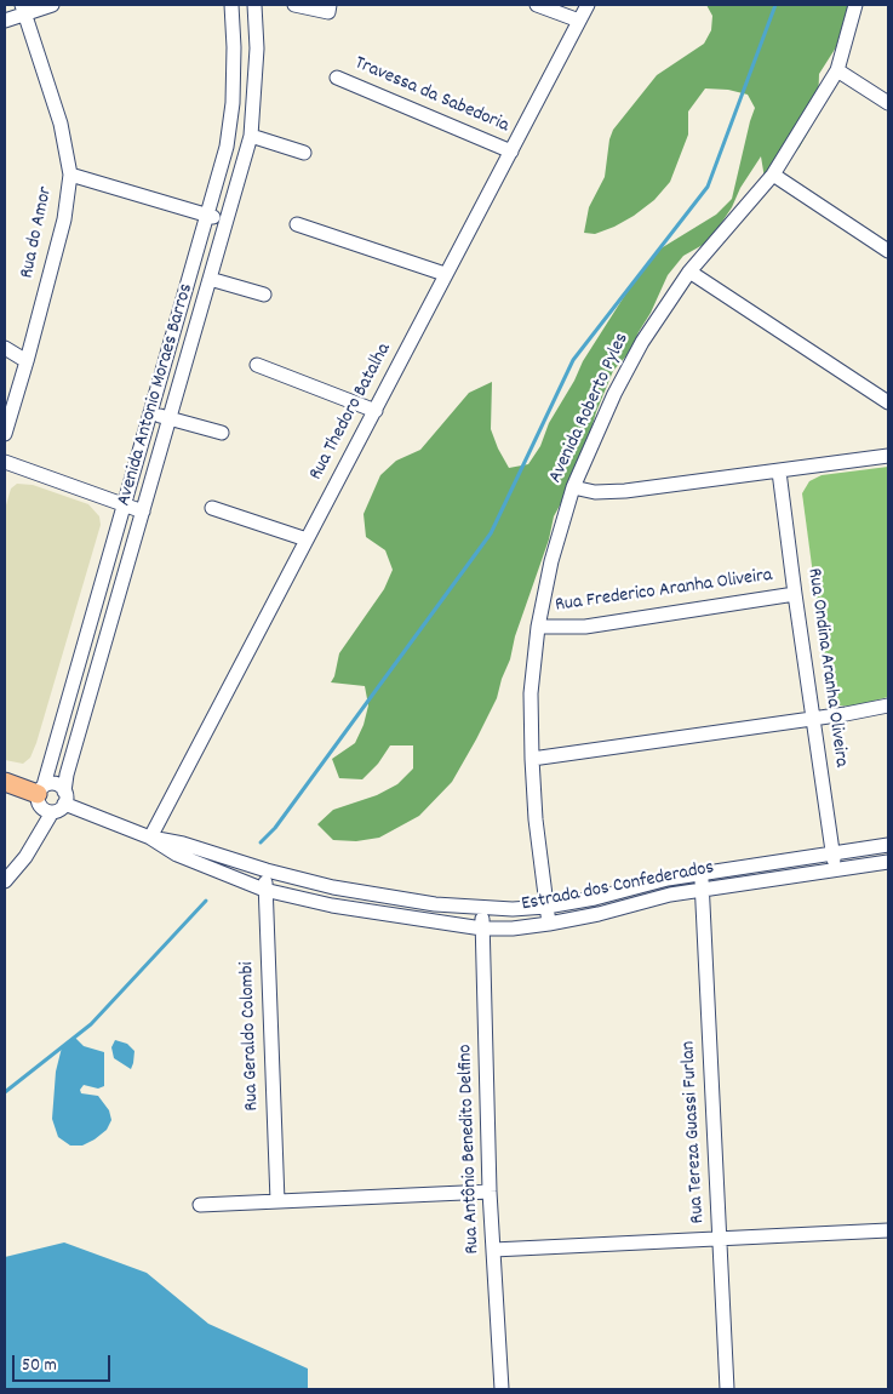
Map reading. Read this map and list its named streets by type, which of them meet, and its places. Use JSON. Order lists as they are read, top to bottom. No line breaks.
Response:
{"streets":{"street":["Travessa da Sabedoria","Rua do Amor","Avenida Antonio Moraes Barros","Avenida Roberto Pyles","Rua Thedoro Batalha","Rua Frederico Aranha Oliveira","Rua Ondina Aranha Oliveira","Estrada dos Confederados","Rua Geraldo Colombi","Rua Tereza Guassi Furlan","Rua Antônio Benedito Delfino"]},"crossings":[["Travessa da Sabedoria","Rua Thedoro Batalha"],["Avenida Antonio Moraes Barros","Estrada dos Confederados"],["Avenida Roberto Pyles","Rua Frederico Aranha Oliveira"],["Avenida Roberto Pyles","Estrada dos Confederados"],["Rua Thedoro Batalha","Estrada dos Confederados"],["Rua Frederico Aranha Oliveira","Rua Ondina Aranha Oliveira"],["Rua Ondina Aranha Oliveira","Estrada dos Confederados"],["Estrada dos Confederados","Rua Geraldo Colombi"],["Estrada dos Confederados","Rua Tereza Guassi Furlan"],["Estrada dos Confederados","Rua Antônio Benedito Delfino"]],"scale_bar":"50 m"}
